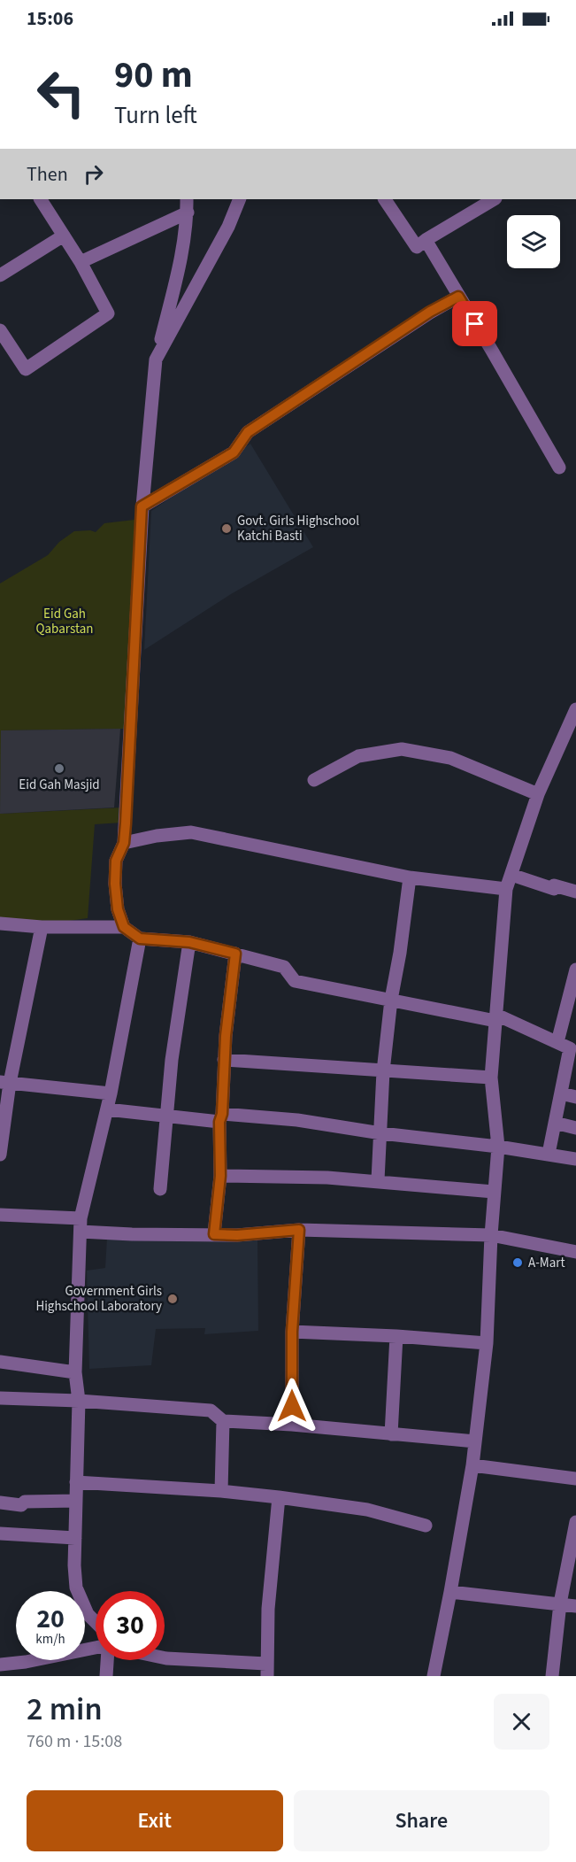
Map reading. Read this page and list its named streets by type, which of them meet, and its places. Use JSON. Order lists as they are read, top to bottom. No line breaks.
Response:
{"parks":["Eid Gah Qabarstan"],"places":["Govt. Girls Highschool Katchi Basti","Eid Gah Masjid","A-Mart","Government Girls Highschool Laboratory"],"page":{"status":"15:06","turn":["90 m","Turn left"],"then":"Then","speed":"20 km/h","limit":"30","heading":["2 min","760 m · 15:08"],"buttons":["Exit","Share"]}}
